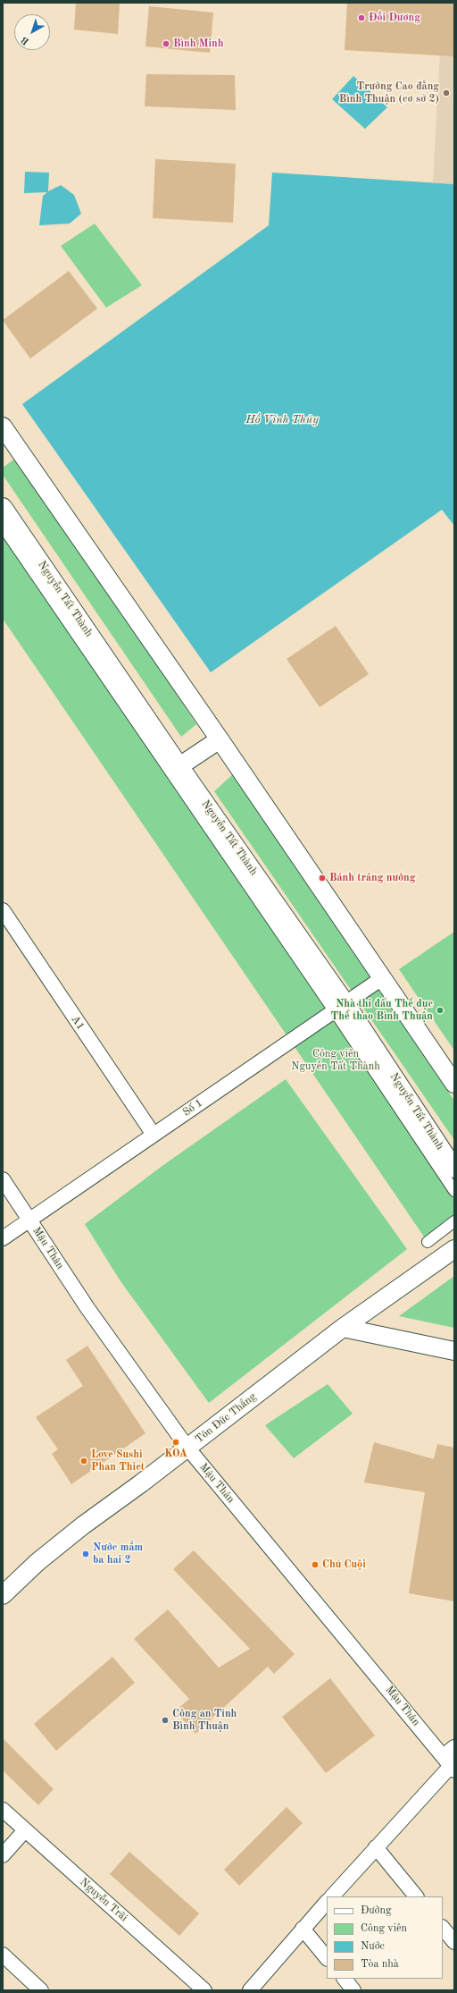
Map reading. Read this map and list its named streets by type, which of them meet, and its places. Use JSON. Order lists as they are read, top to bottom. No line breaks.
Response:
{"streets":{"street":["Nguyễn Tất Thành","A1","Số 1","Mậu Thân","Tôn Đức Thắng","Nguyễn Trãi"]},"crossings":[["Nguyễn Tất Thành","Số 1"],["A1","Số 1"],["Số 1","Mậu Thân"],["Mậu Thân","Tôn Đức Thắng"]],"water":["Hồ Vĩnh Thủy"],"parks":["Công viên Nguyễn Tất Thành"],"places":["Đồi Dương","Bình Minh","Trường Cao đẳng Bình Thuận (cơ sở 2)","Bánh tráng nướng","Nhà thi đấu Thể dục Thể thao Bình Thuận","KOA","Love Sushi Phan Thiet","Nước mắm ba hai 2","Chú Cuội","Công an Tỉnh Bình Thuận"],"legend":["Đường","Công viên","Nước","Tòa nhà"],"north":"bottom left"}
